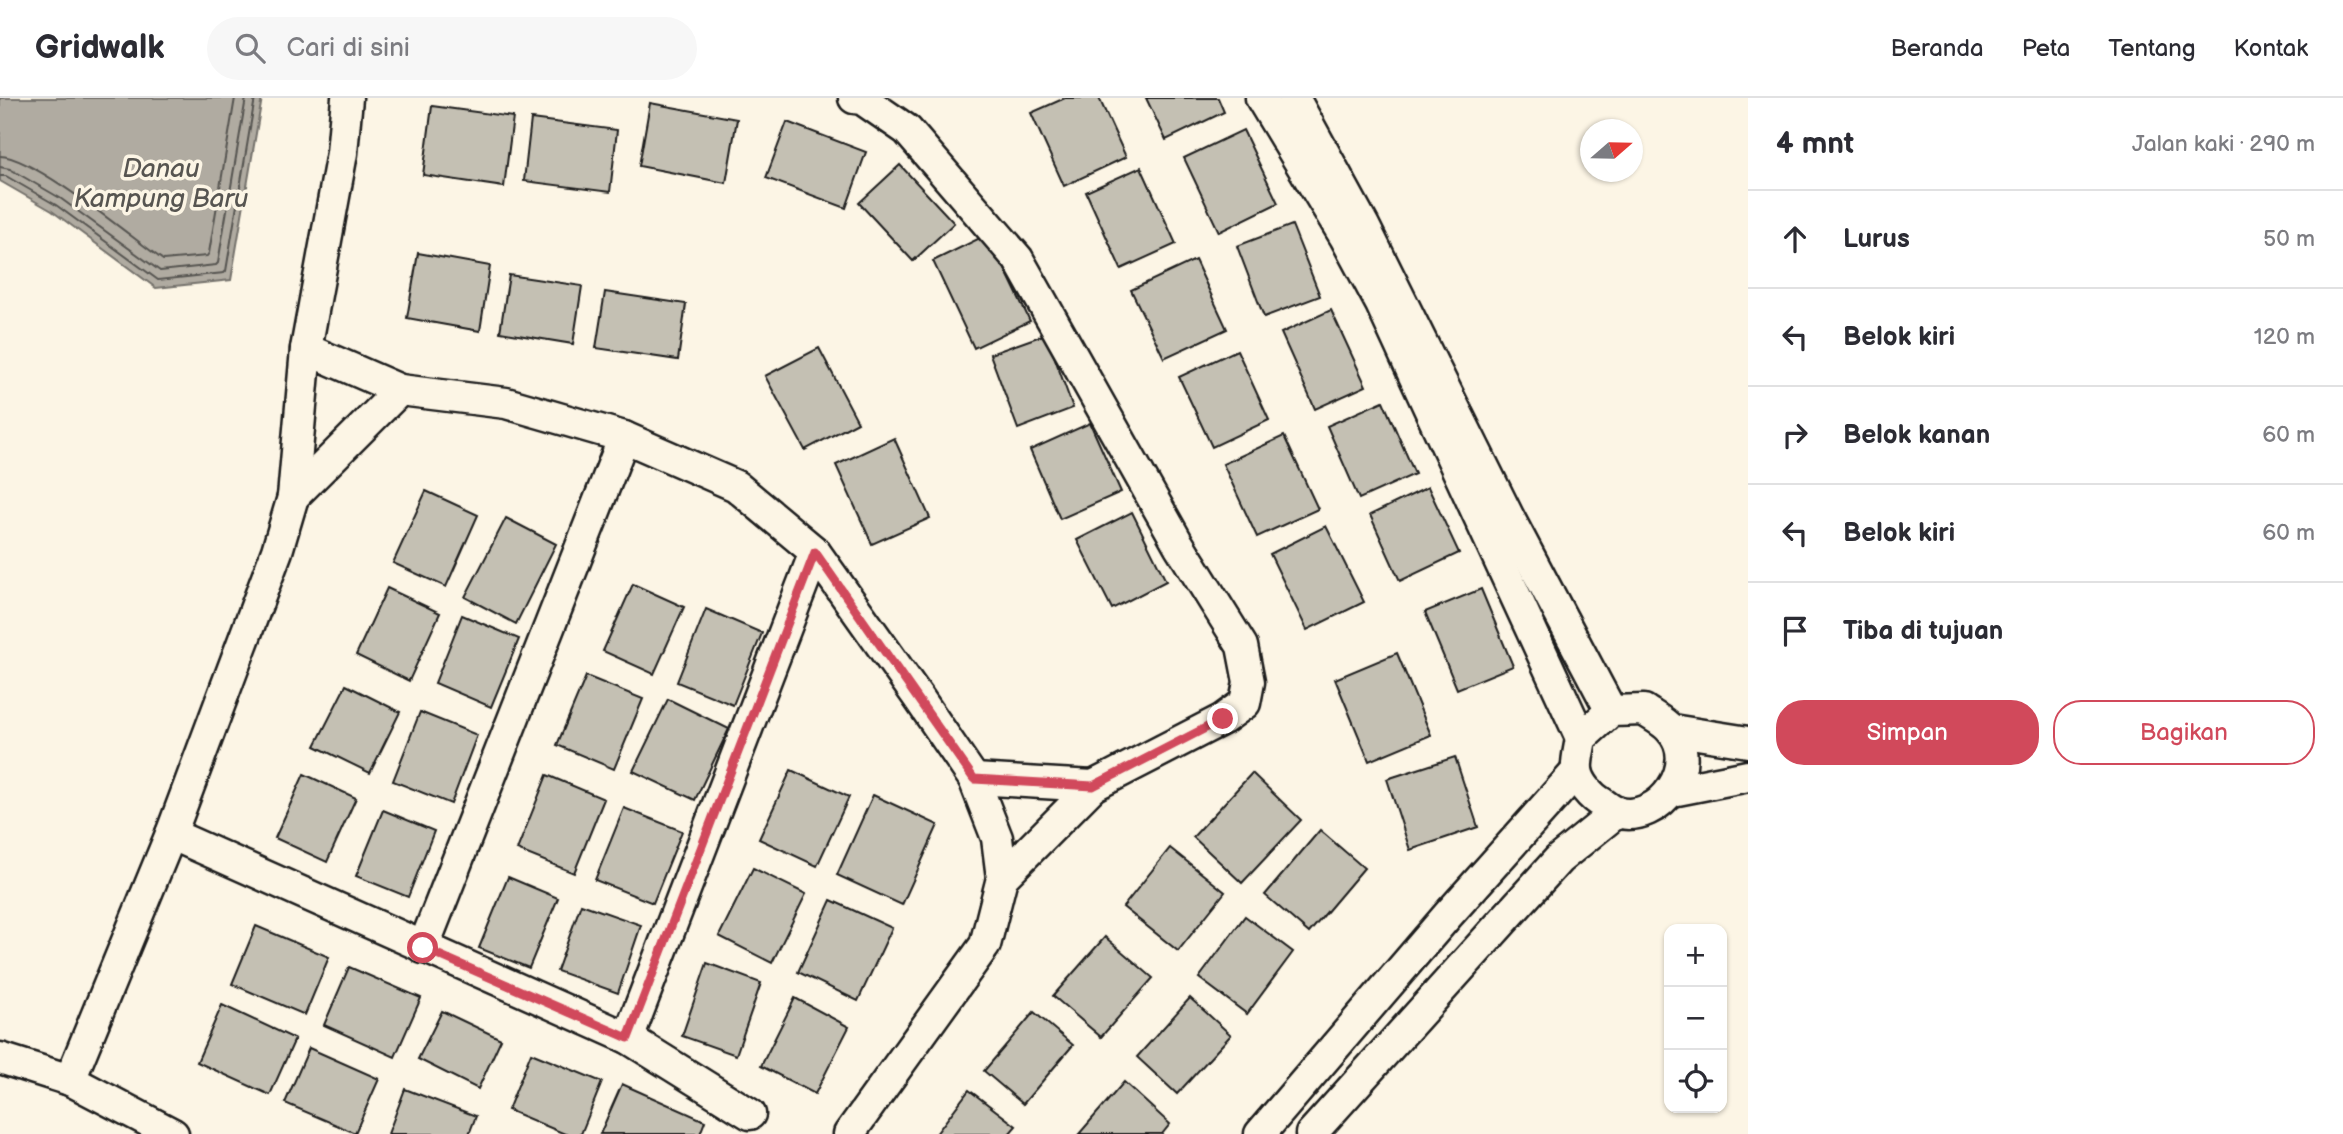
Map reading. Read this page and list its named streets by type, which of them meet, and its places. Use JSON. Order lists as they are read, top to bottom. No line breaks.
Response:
{"water":["Danau Kampung Baru"],"north":"right","page":{"header":"Gridwalk","search":"Cari di sini","nav":["Beranda","Peta","Tentang","Kontak"],"heading":["4 mnt","Jalan kaki · 290 m"],"list":[["Lurus","50 m"],["Belok kiri","120 m"],["Belok kanan","60 m"],["Belok kiri","60 m"],"Tiba di tujuan"],"buttons":["Simpan","Bagikan"],"map_buttons":["+","−"]}}
